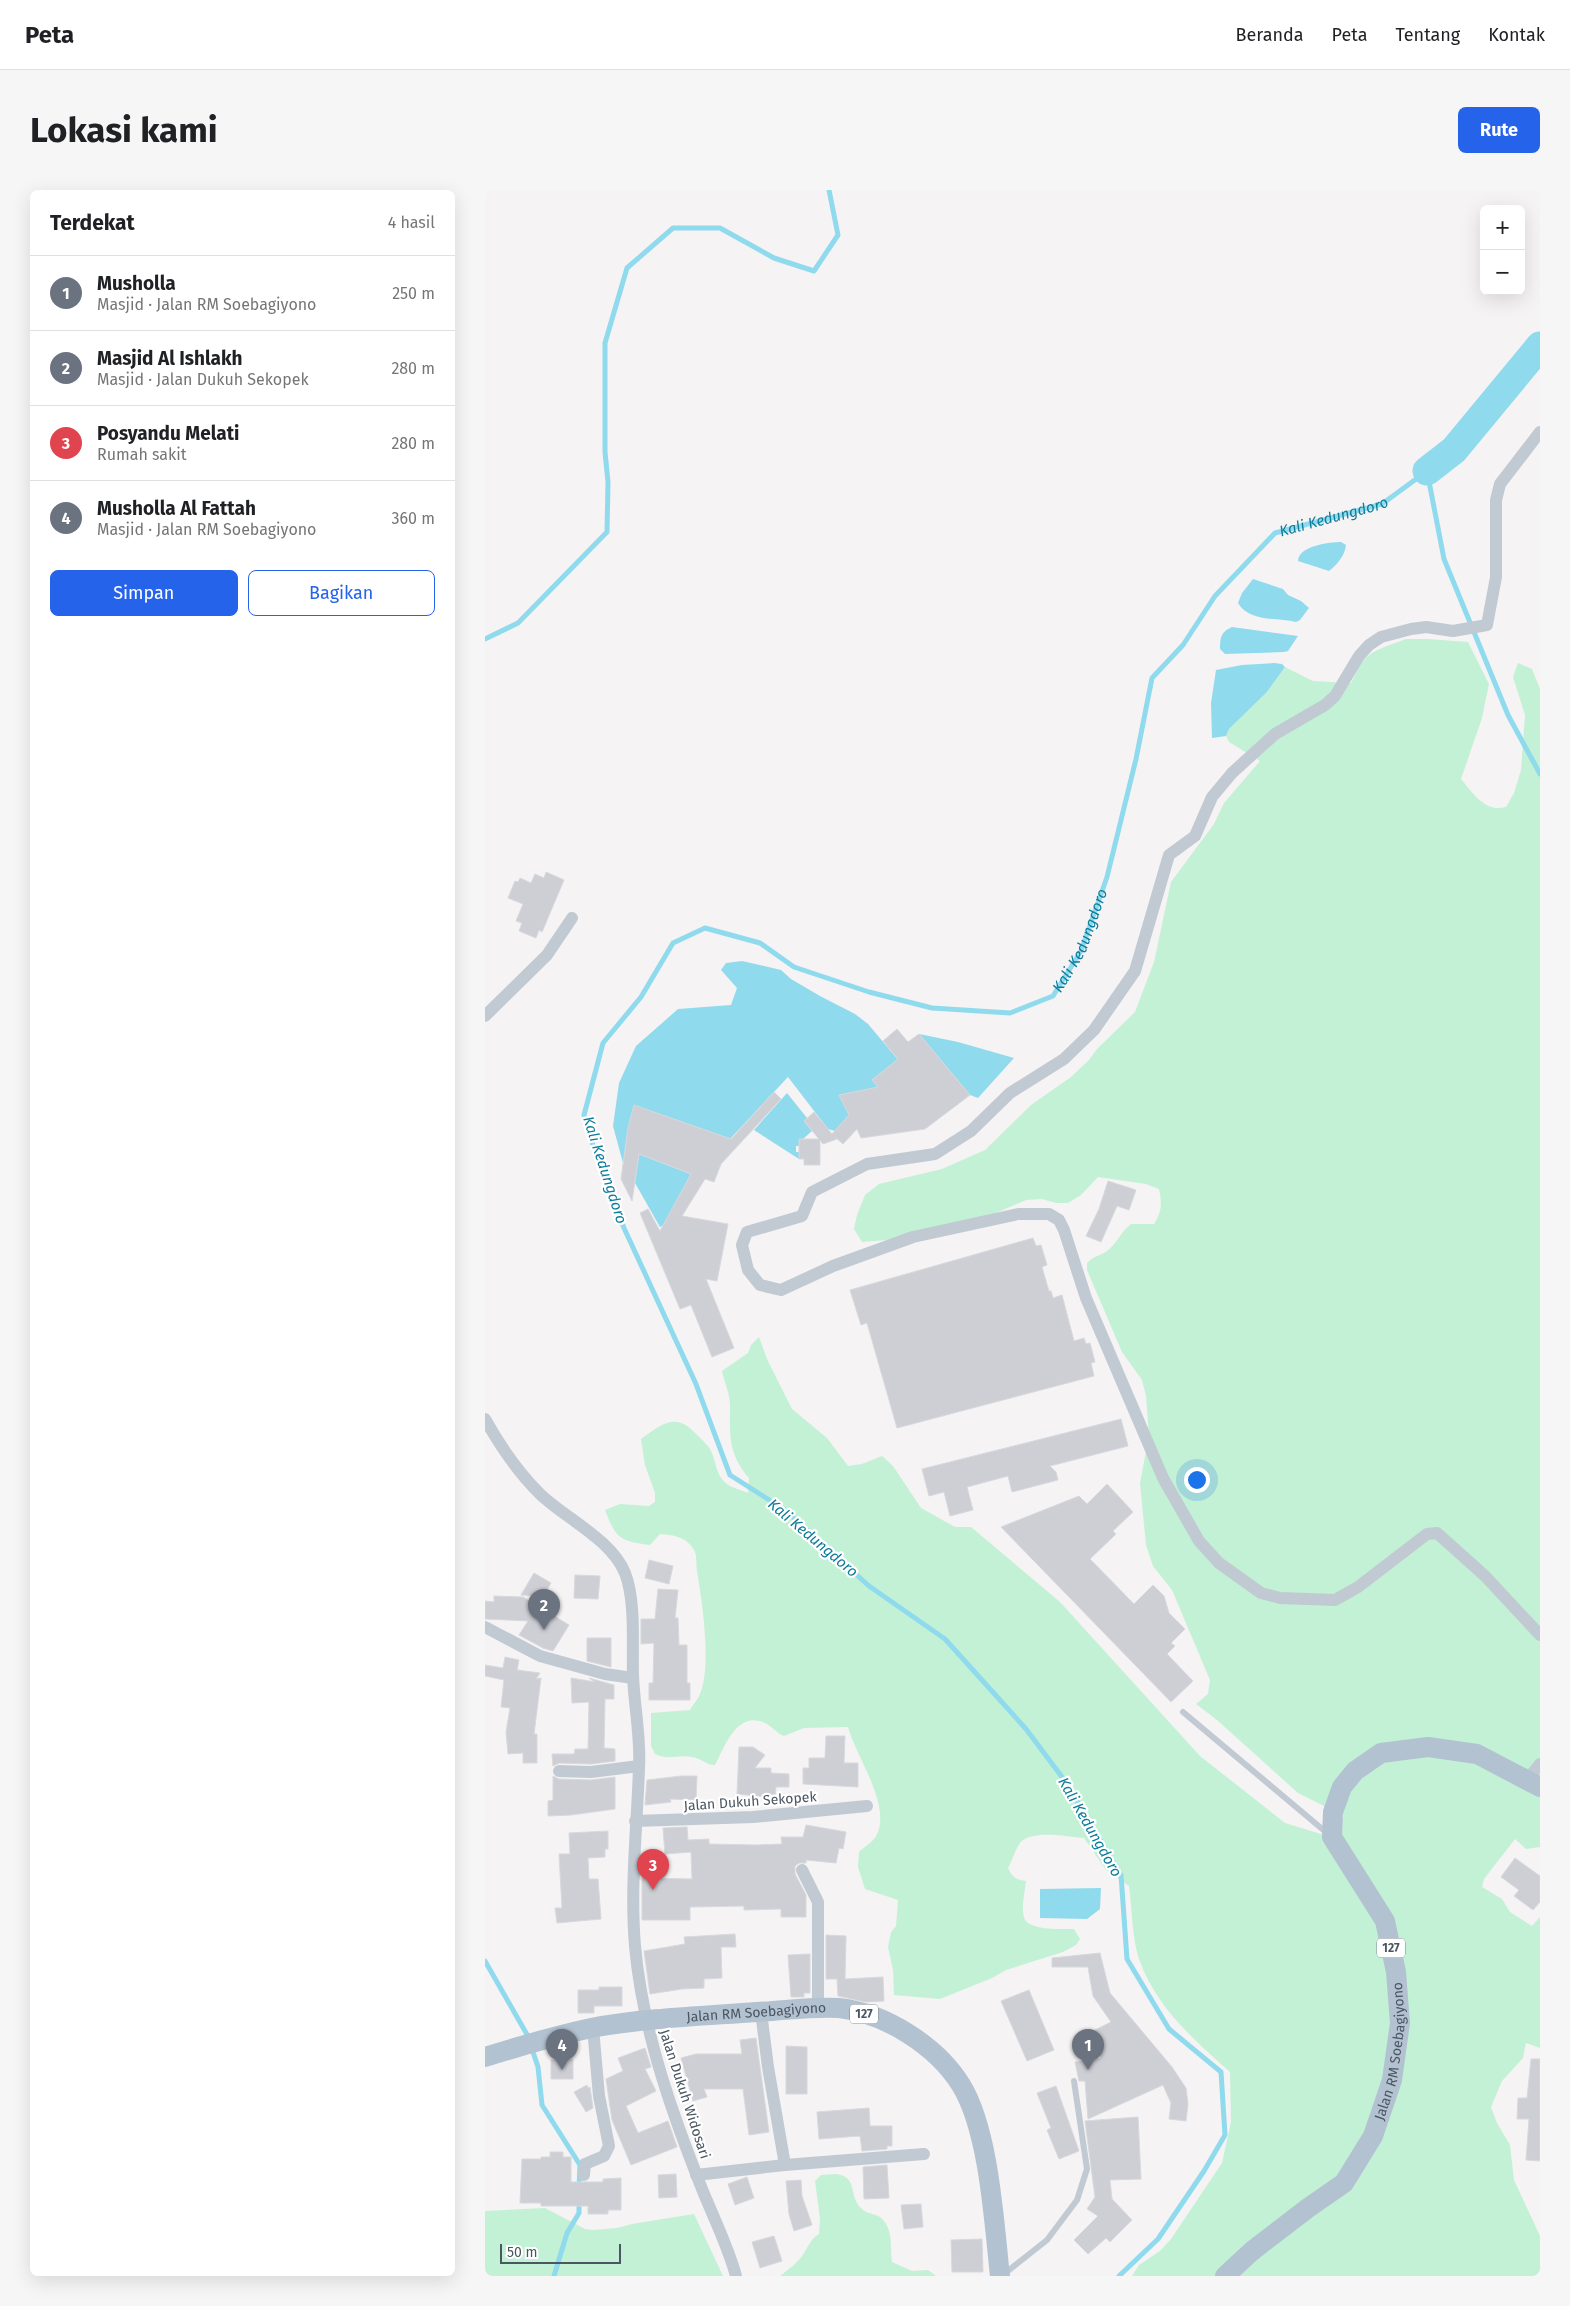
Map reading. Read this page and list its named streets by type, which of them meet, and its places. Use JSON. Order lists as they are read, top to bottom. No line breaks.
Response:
{"streets":{"main road":["127","Jalan RM Soebagiyono"],"street":["Jalan Dukuh Sekopek","Jalan Dukuh Widosari"]},"crossings":[["Jalan RM Soebagiyono","Jalan Dukuh Widosari"]],"water":["Kali Kedungdoro"],"scale_bar":"50 m","page":{"header":"Peta","nav":["Beranda","Peta","Tentang","Kontak"],"buttons":["Rute",["Simpan","Bagikan"]],"title":"Lokasi kami","heading":["Terdekat","4 hasil"],"map_buttons":["+","−"],"list":[{"mark":"1","name":"Musholla","note":"Masjid · Jalan RM Soebagiyono","value":"250 m"},{"mark":"2","name":"Masjid Al Ishlakh","note":"Masjid · Jalan Dukuh Sekopek","value":"280 m"},{"mark":"3","name":"Posyandu Melati","note":"Rumah sakit","value":"280 m"},{"mark":"4","name":"Musholla Al Fattah","note":"Masjid · Jalan RM Soebagiyono","value":"360 m"}],"pins":["2","3","1","4"],"scale":"50 m"}}
